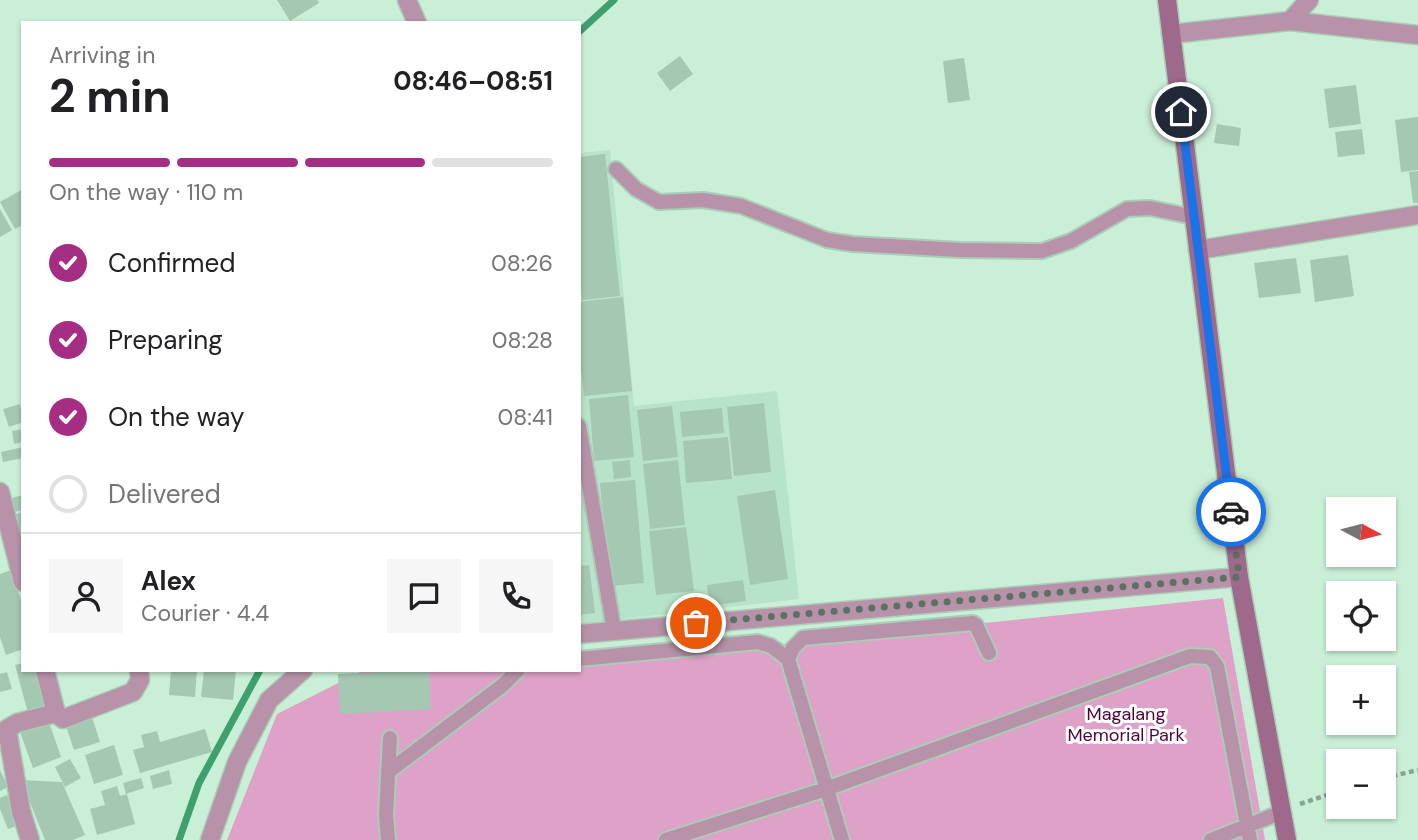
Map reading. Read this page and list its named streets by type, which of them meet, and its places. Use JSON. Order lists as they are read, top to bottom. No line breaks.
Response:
{"parks":["Magalang Memorial Park"],"north":"right","page":{"heading":["2 min","Arriving in","08:46–08:51"],"panel":["Alex","Courier · 4.4"],"bar":"On the way · 110 m","list":[["Confirmed","08:26"],["Preparing","08:28"],["On the way","08:41"],"Delivered"],"map_buttons":["+","−"]}}
